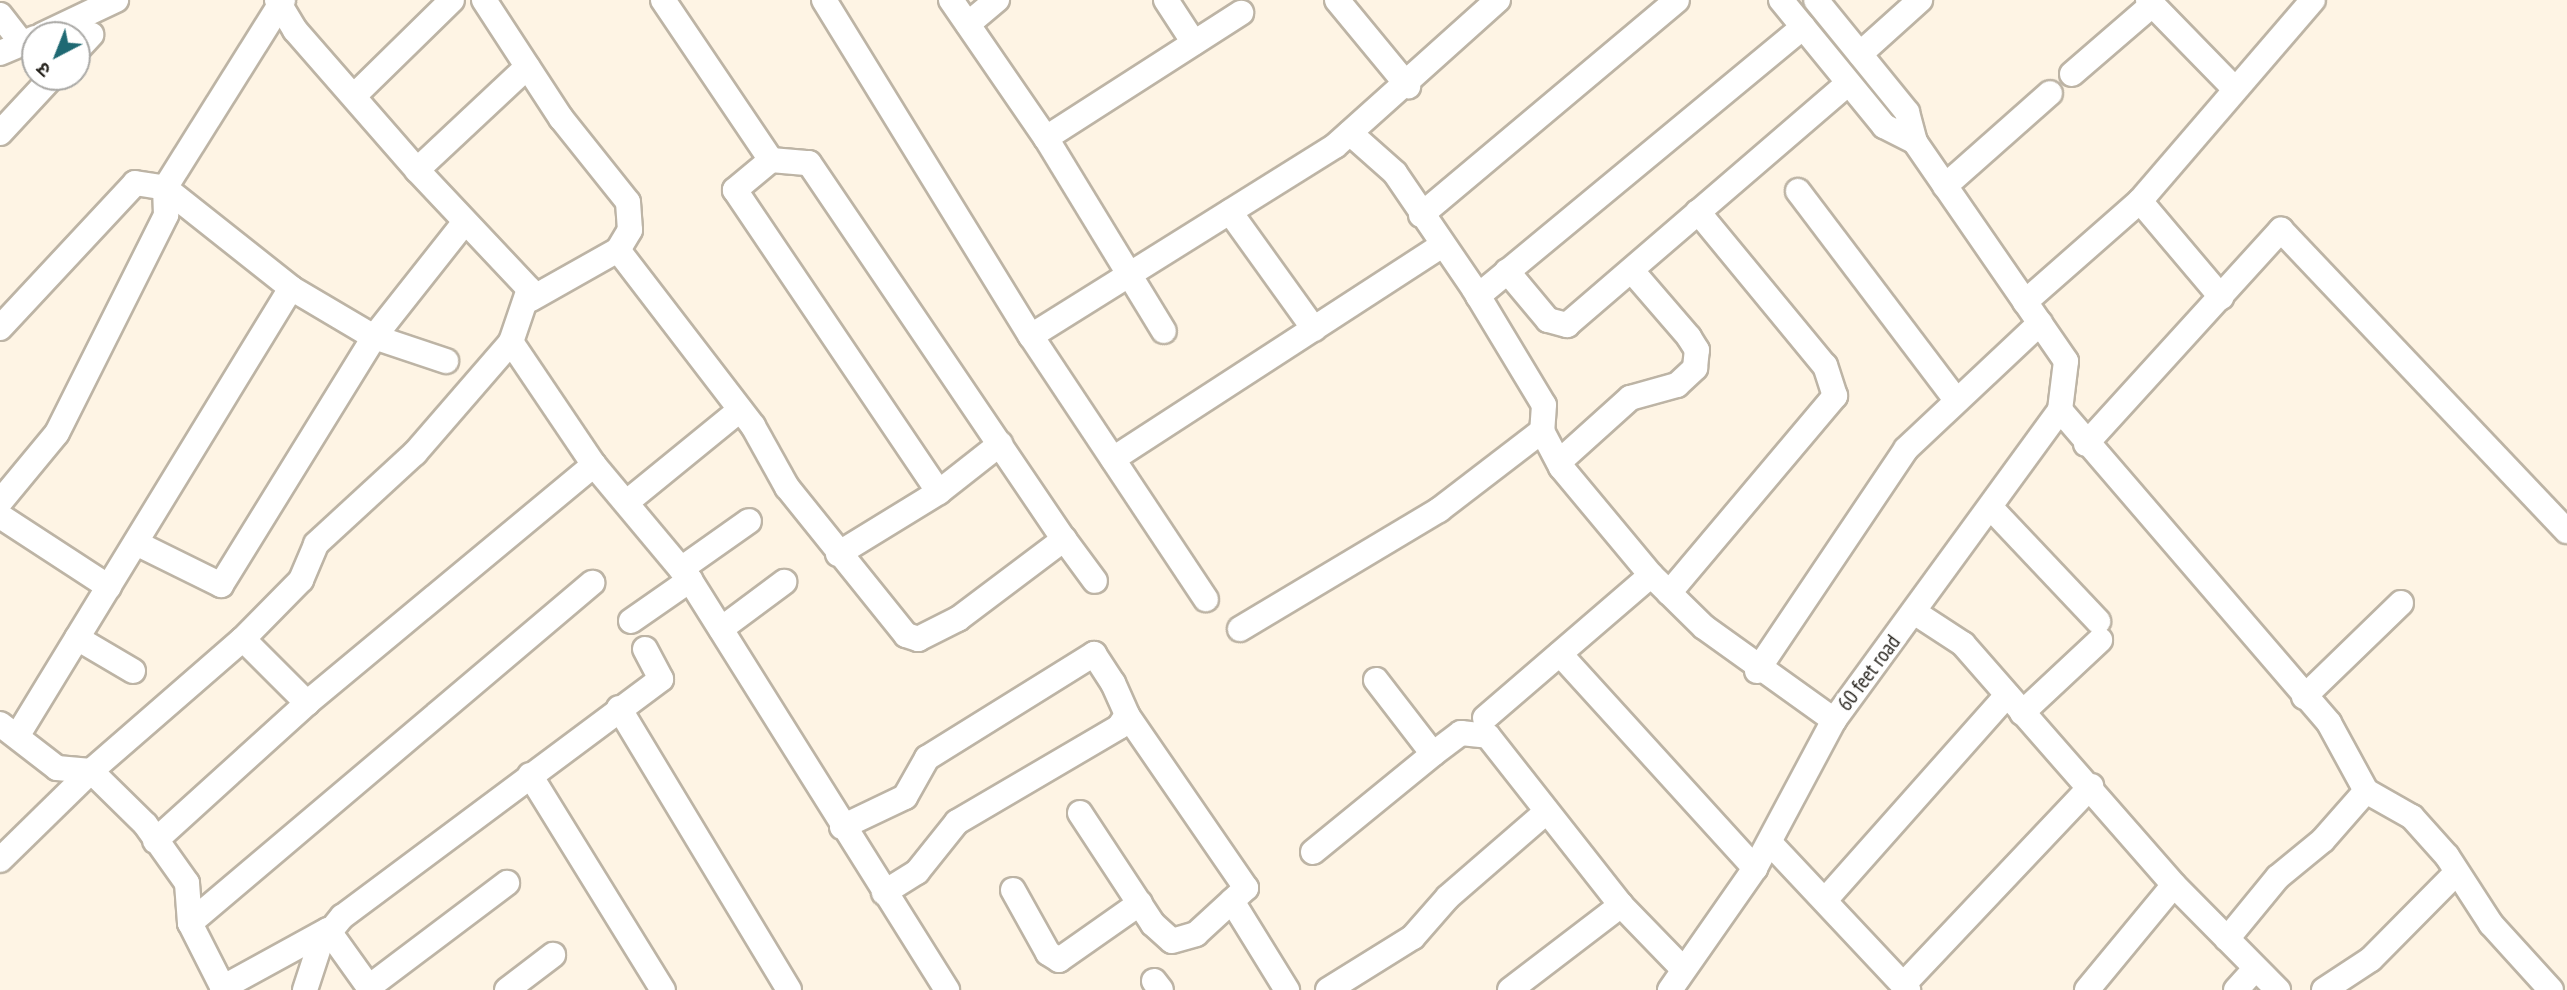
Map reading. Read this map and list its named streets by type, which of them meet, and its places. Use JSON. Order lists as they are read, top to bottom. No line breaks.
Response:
{"streets":{"street":["60 feet road"]},"north":"bottom left"}
